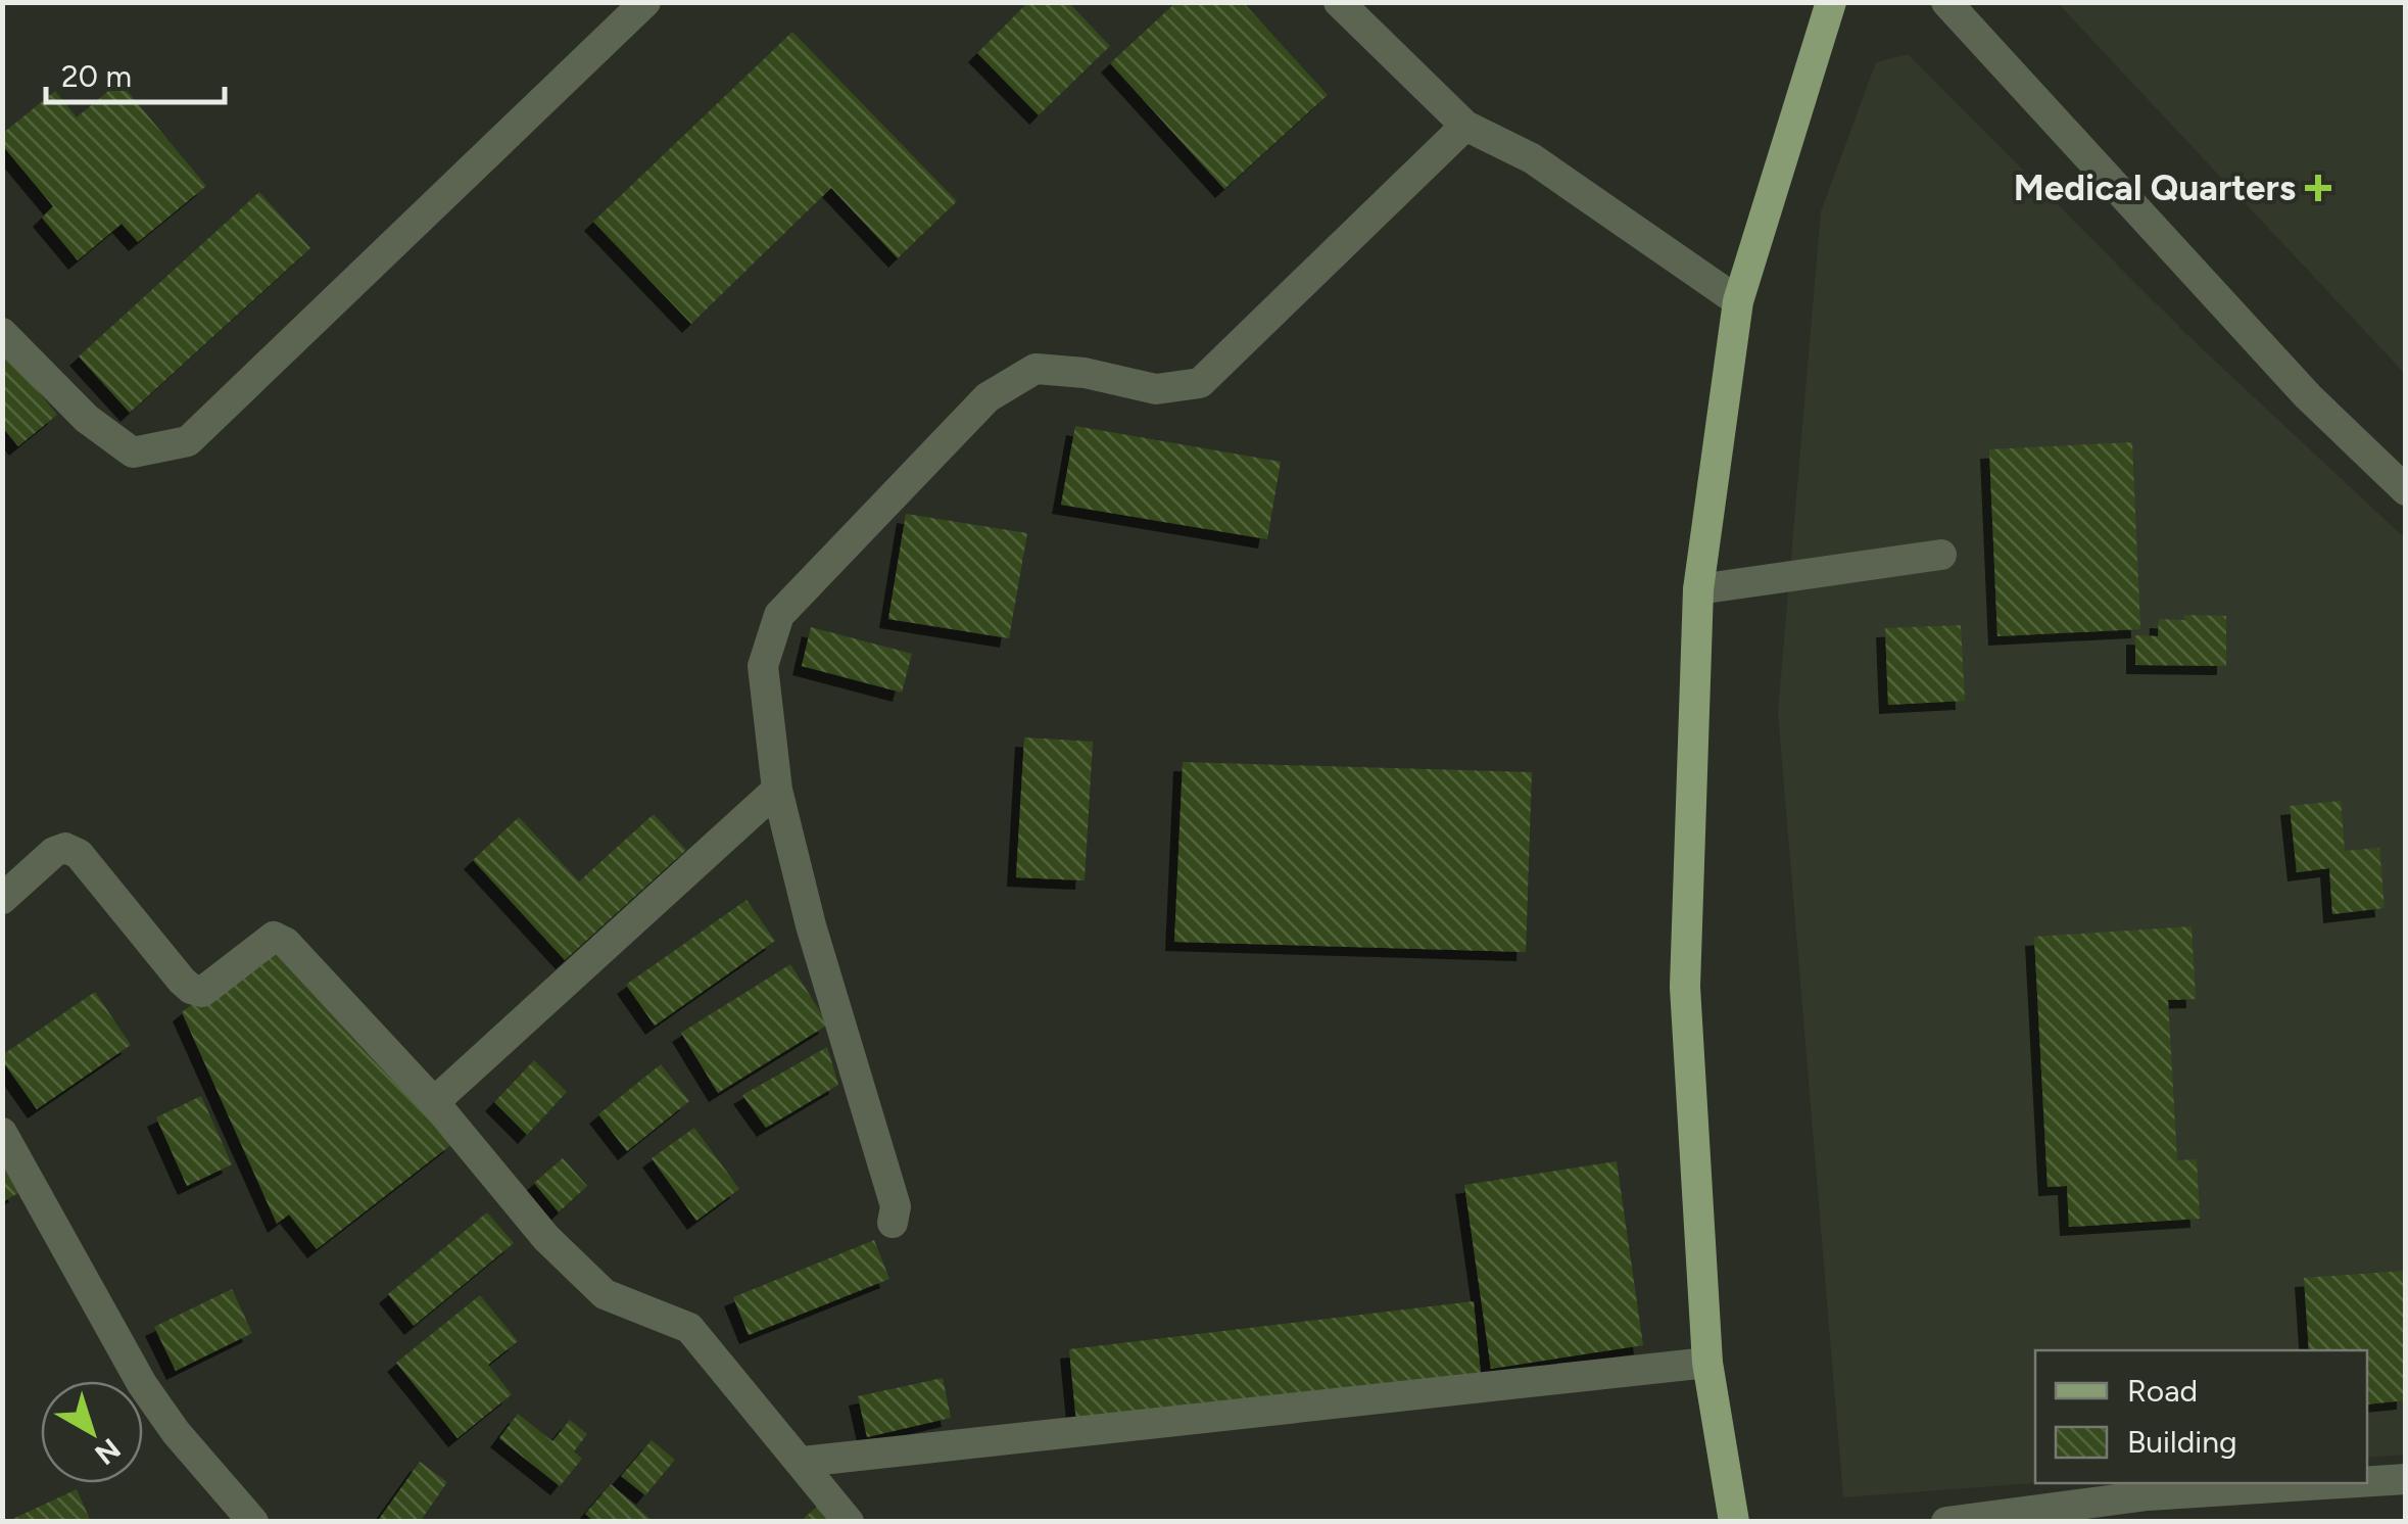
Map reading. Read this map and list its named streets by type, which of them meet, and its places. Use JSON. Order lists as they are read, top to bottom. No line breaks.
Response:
{"places":{"health":["Medical Quarters"]},"legend":["Road","Building"],"scale_bar":"20 m","north":"bottom right"}
